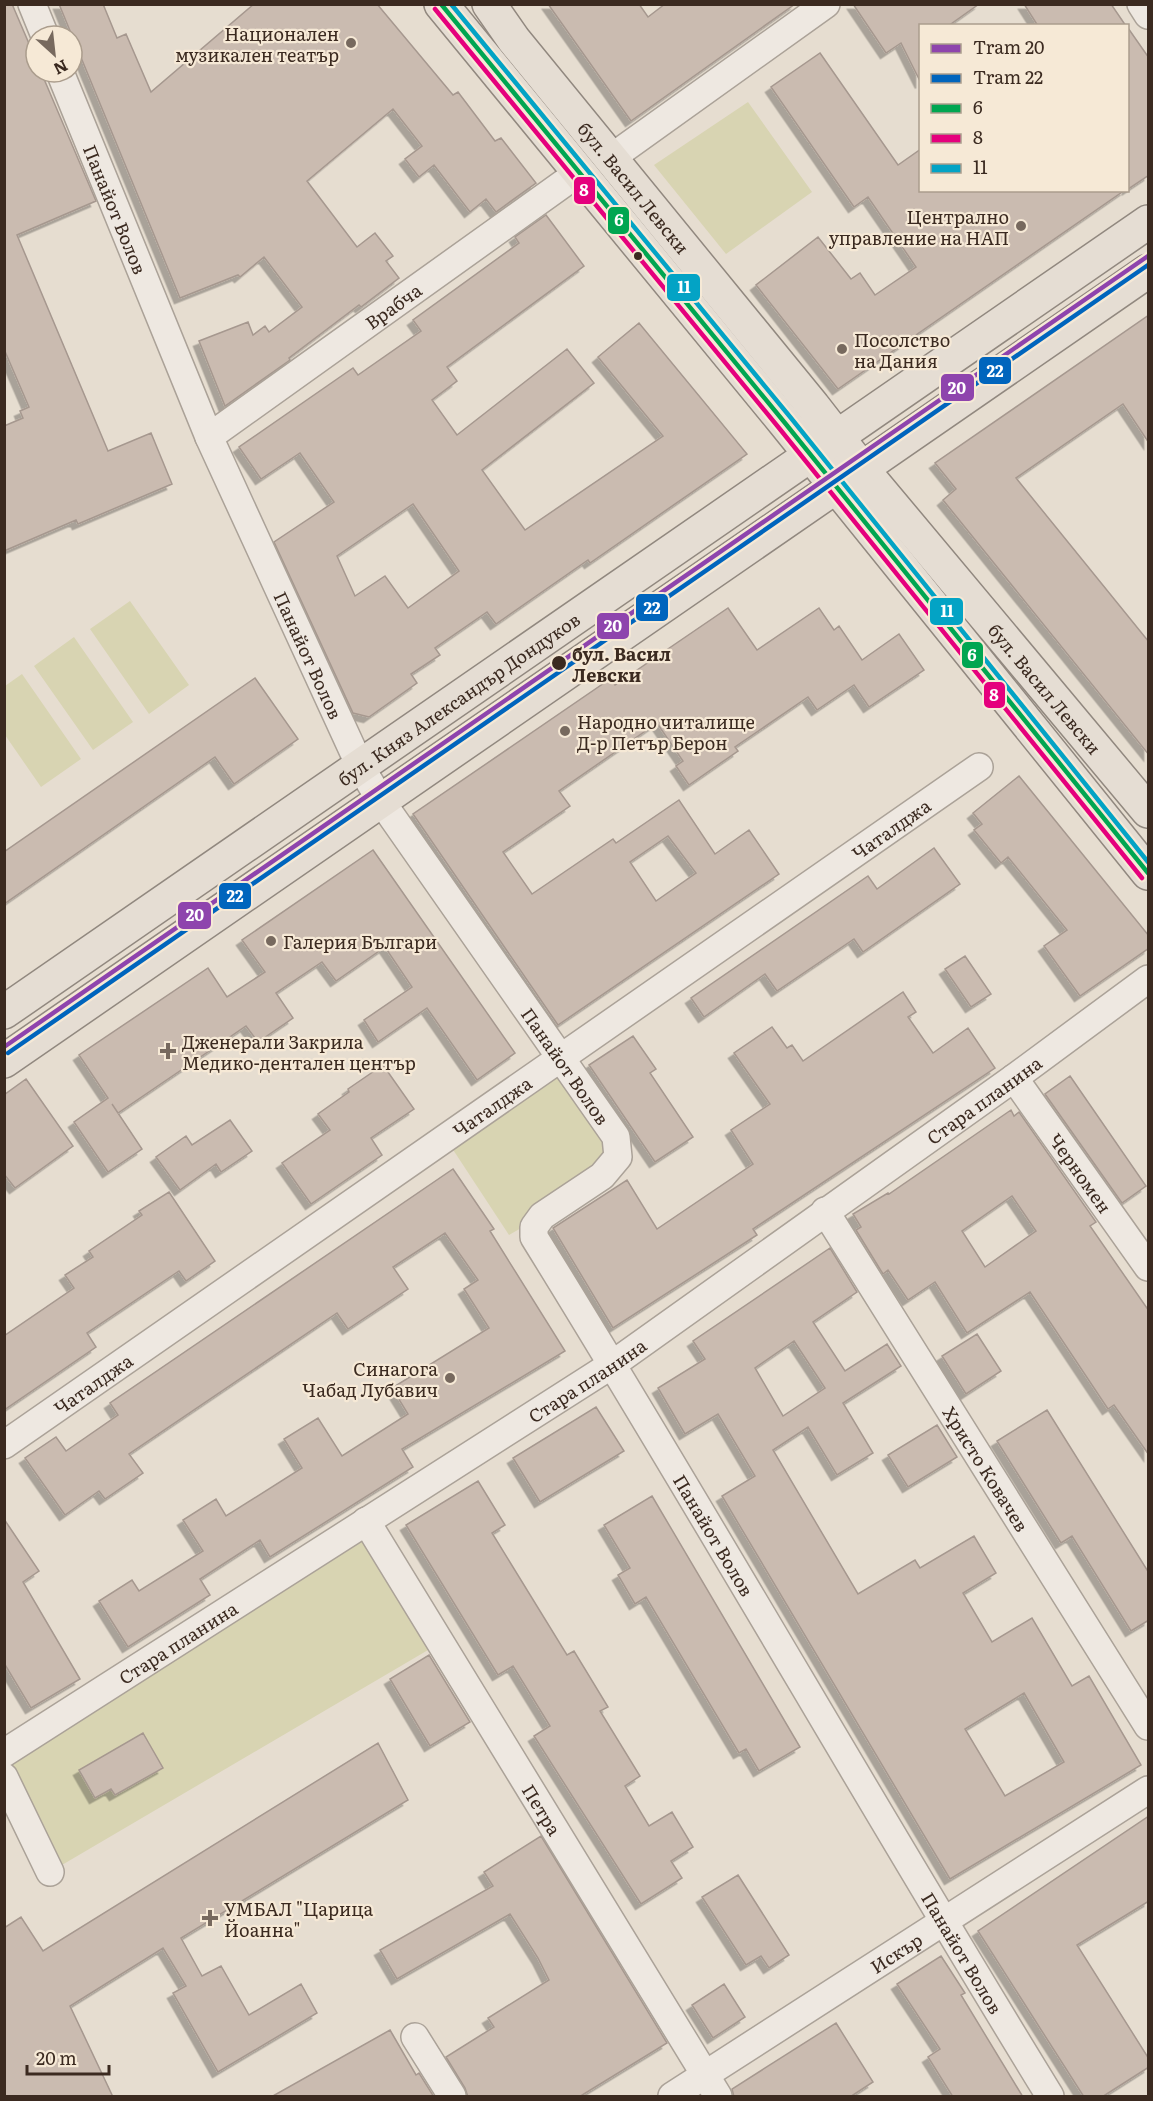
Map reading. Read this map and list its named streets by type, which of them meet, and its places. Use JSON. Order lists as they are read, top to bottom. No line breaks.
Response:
{"streets":{"main road":["бул. Васил Левски","бул. Княз Александър Дондуков"],"street":["Панайот Волов","Врабча","Чаталджа","Стара планина","Черномен","Христо Ковачев","Петра","Искър"]},"crossings":[["бул. Васил Левски","Врабча"],["бул. Васил Левски","бул. Княз Александър Дондуков"],["Панайот Волов","Врабча"],["Панайот Волов","бул. Княз Александър Дондуков"],["Панайот Волов","Чаталджа"],["Панайот Волов","Стара планина"],["Панайот Волов","Искър"],["Стара планина","Черномен"],["Стара планина","Христо Ковачев"],["Стара планина","Петра"],["Петра","Искър"]],"places":{"other":["Национален музикален театър","Централно управление на НАП","Посолство на Дания","бул. Васил Левски","Народно читалище Д-р Петър Берон","Галерия Българи","Синагога Чабад Лубавич"],"health":["Дженерали Закрила Медико-дентален център","УМБАЛ \"Царица Йоанна\""]},"lines":["transit line 6","transit line 11","transit line 8","tram line 20","tram line 22"],"legend":["Tram 20","Tram 22","6","8","11"],"scale_bar":"20 m","north":"bottom right"}
